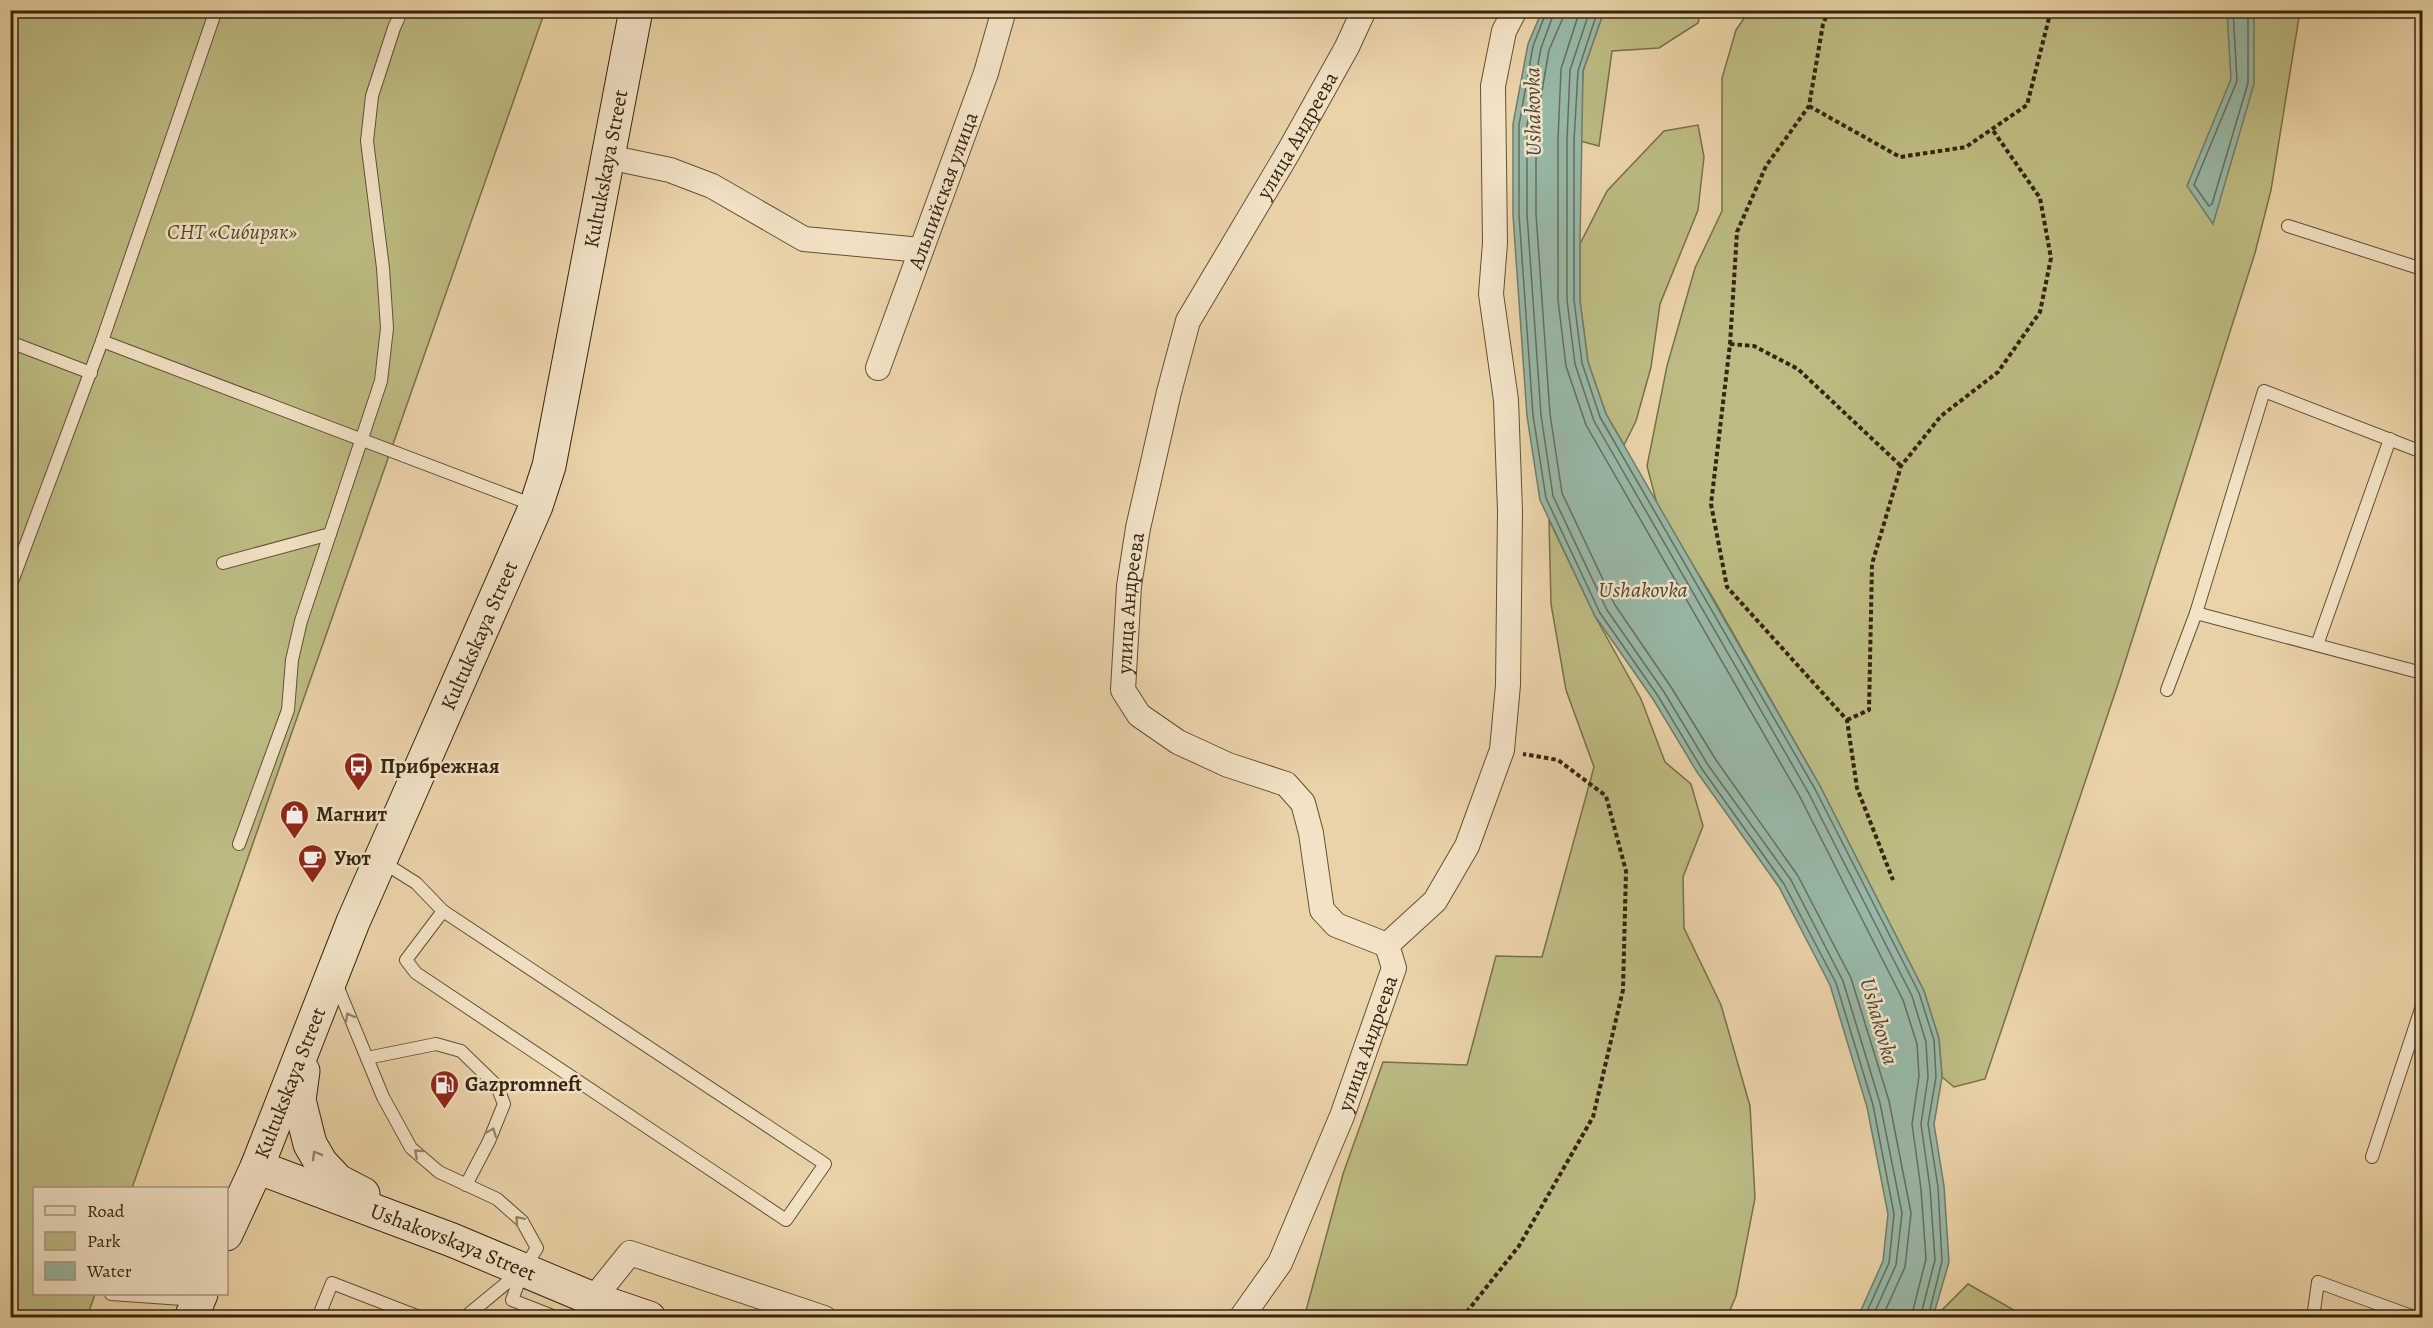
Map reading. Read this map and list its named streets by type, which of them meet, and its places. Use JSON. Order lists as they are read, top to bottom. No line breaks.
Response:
{"streets":{"main road":["Kultukskaya Street","Ushakovskaya Street"],"street":["улица Андреева","Альпийская улица"]},"crossings":[["Kultukskaya Street","Ushakovskaya Street"]],"water":["Ushakovka"],"parks":["СНТ «Сибиряк»"],"places":{"bus stop":["Прибрежная"],"shop":["Магнит"],"cafe":["Уют"],"fuel station":["Gazpromneft"]},"legend":["Road","Park","Water"]}
